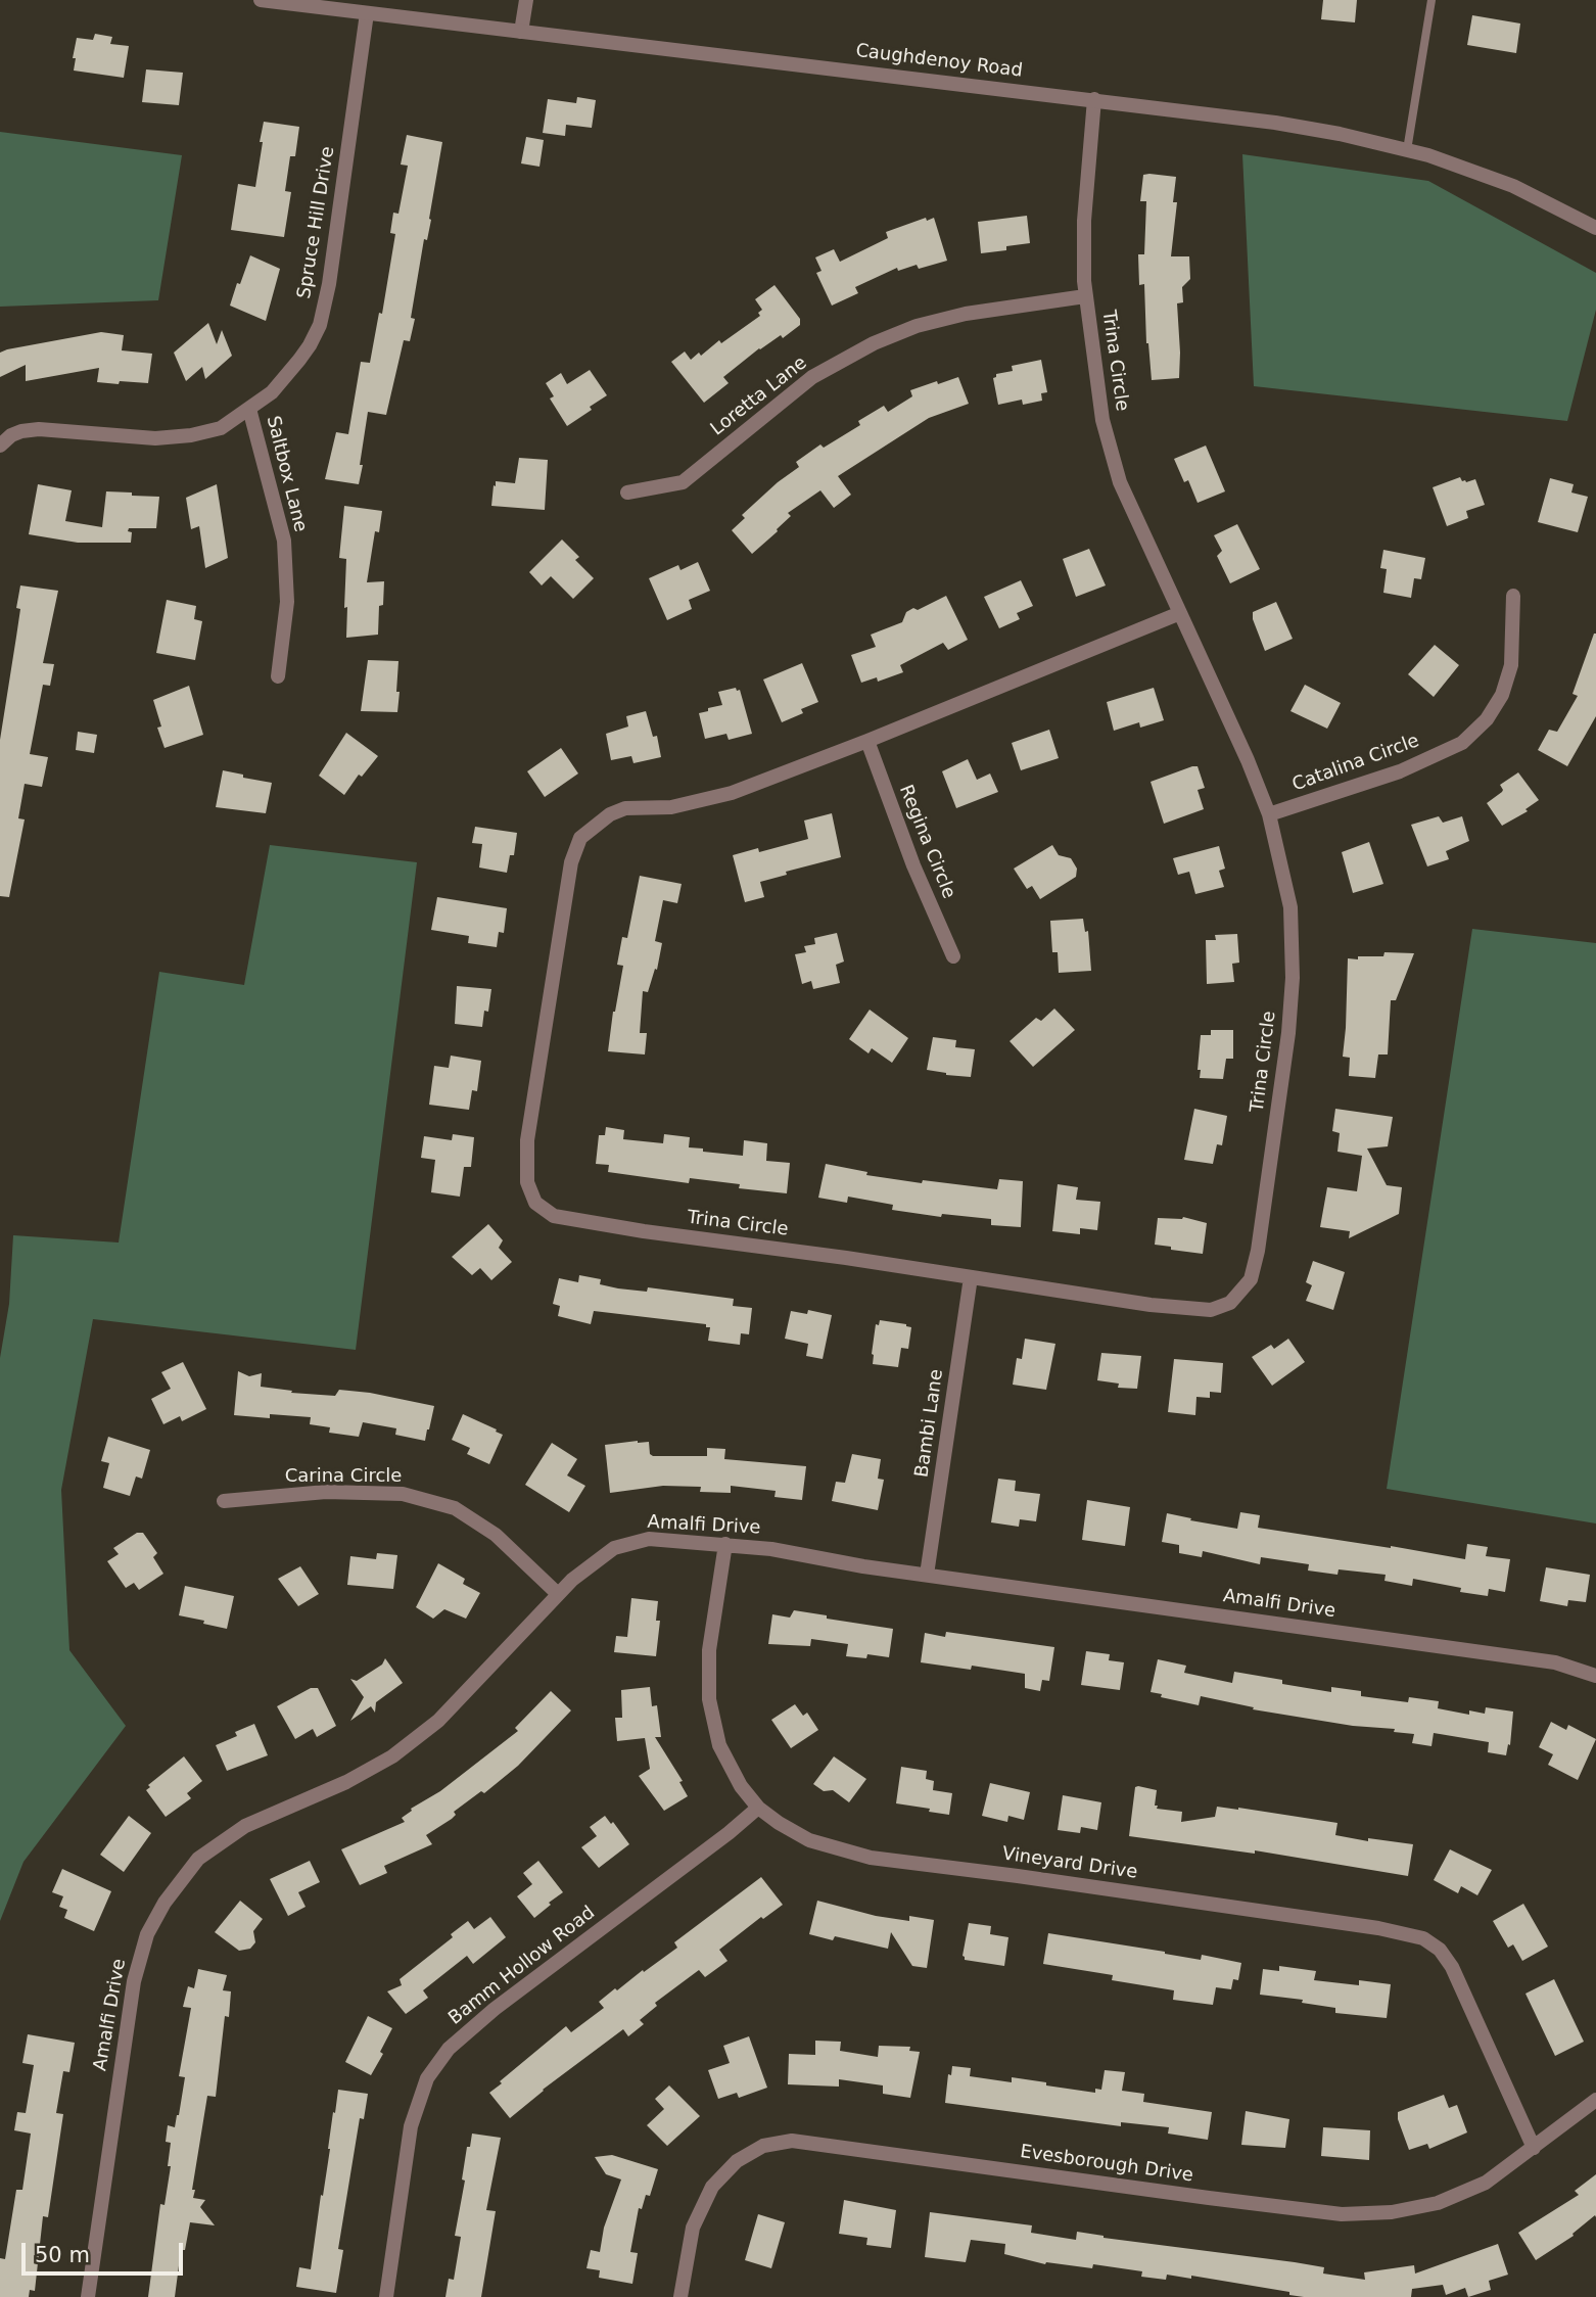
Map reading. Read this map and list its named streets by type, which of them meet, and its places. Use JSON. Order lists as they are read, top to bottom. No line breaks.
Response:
{"streets":{"street":["Caughdenoy Road","Spruce Hill Drive","Trina Circle","Loretta Lane","Saltbox Lane","Catalina Circle","Regina Circle","Bambi Lane","Carina Circle","Amalfi Drive","Vineyard Drive","Bamm Hollow Road","Evesborough Drive"]},"crossings":[["Caughdenoy Road","Spruce Hill Drive"],["Caughdenoy Road","Trina Circle"],["Spruce Hill Drive","Saltbox Lane"],["Trina Circle","Loretta Lane"],["Trina Circle","Catalina Circle"],["Trina Circle","Regina Circle"],["Trina Circle","Bambi Lane"],["Bambi Lane","Amalfi Drive"],["Carina Circle","Amalfi Drive"],["Amalfi Drive","Vineyard Drive"],["Vineyard Drive","Bamm Hollow Road"],["Vineyard Drive","Evesborough Drive"]],"scale_bar":"50 m"}
